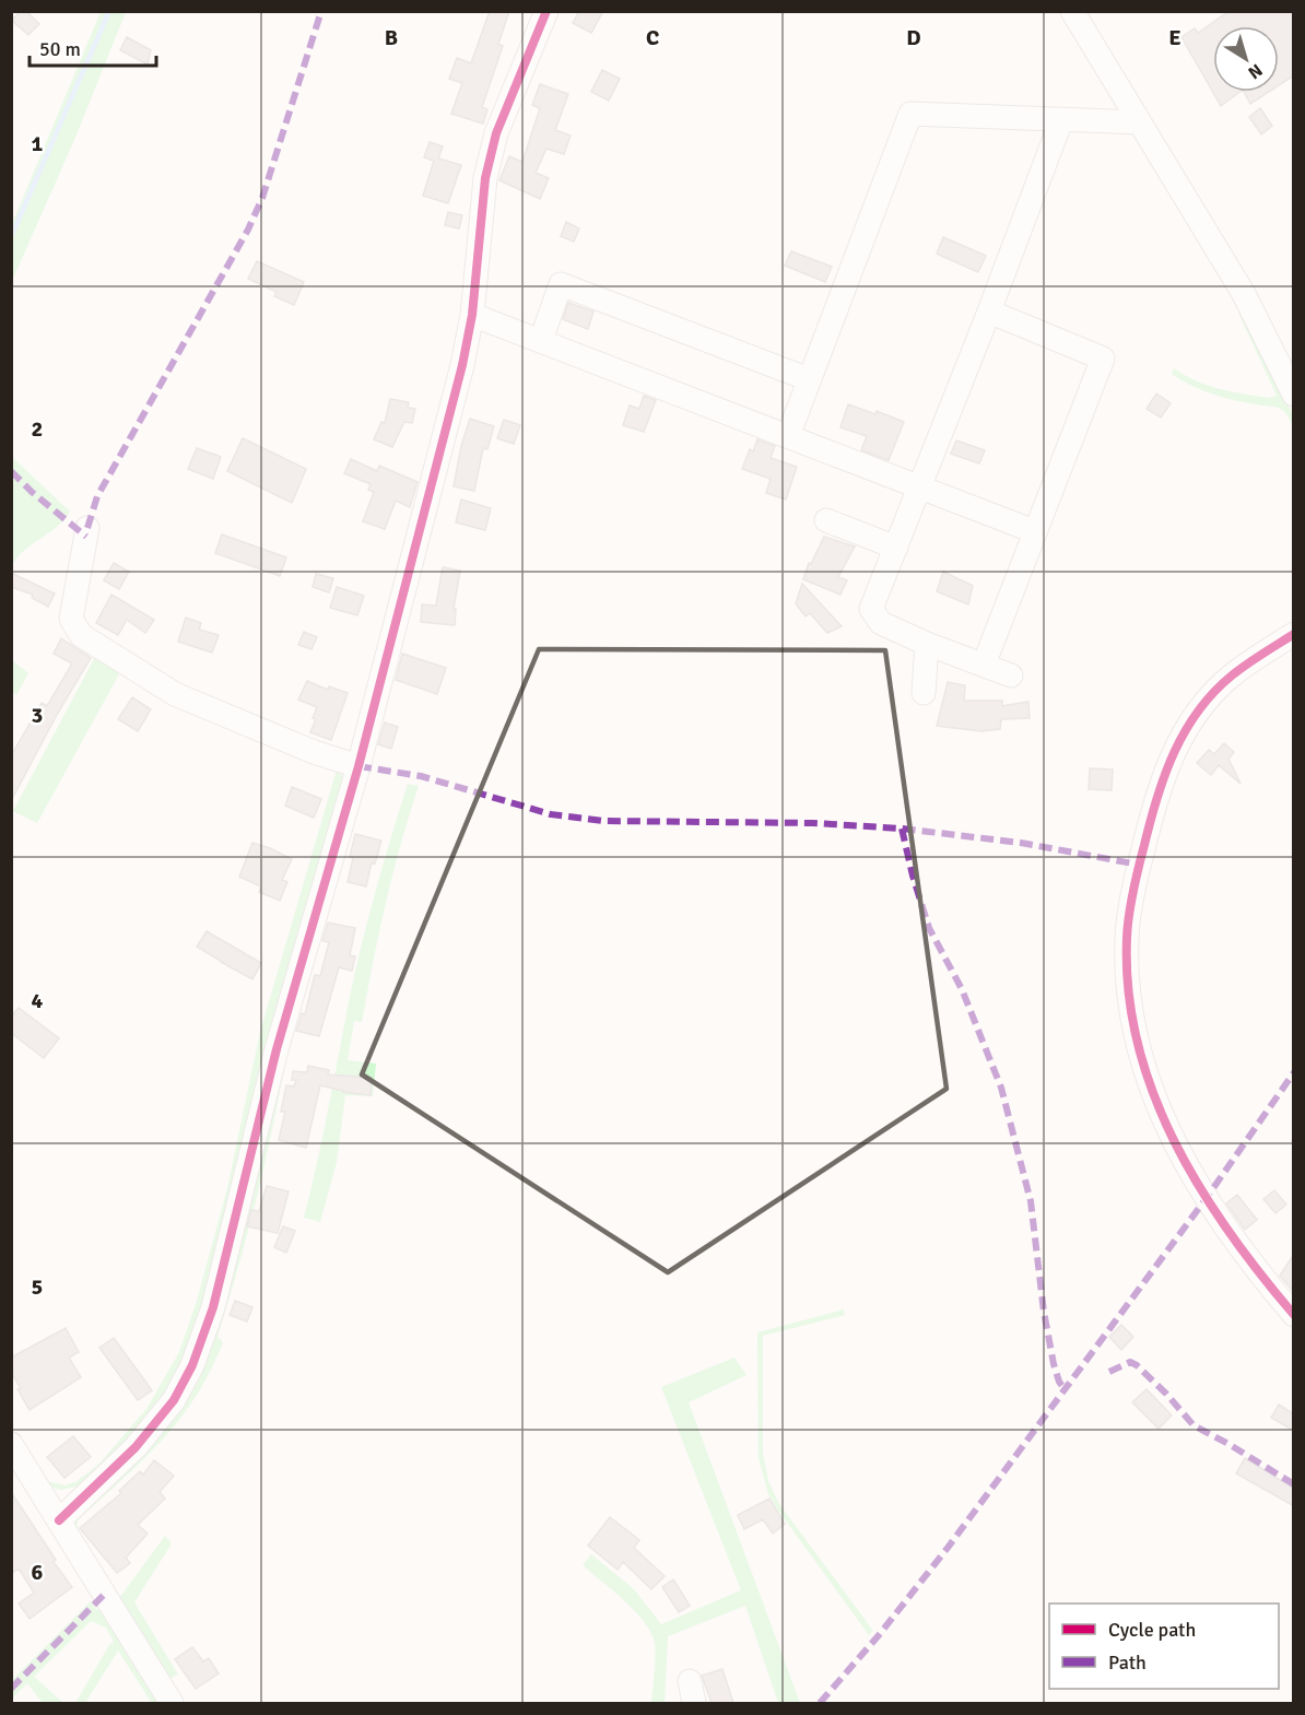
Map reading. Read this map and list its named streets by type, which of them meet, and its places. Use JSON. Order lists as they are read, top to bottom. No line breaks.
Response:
{"legend":["Cycle path","Path"],"scale_bar":"50 m","north":"bottom right","grid":{"columns":["B","C","D","E"],"rows":["1","2","3","4","5","6"]}}
